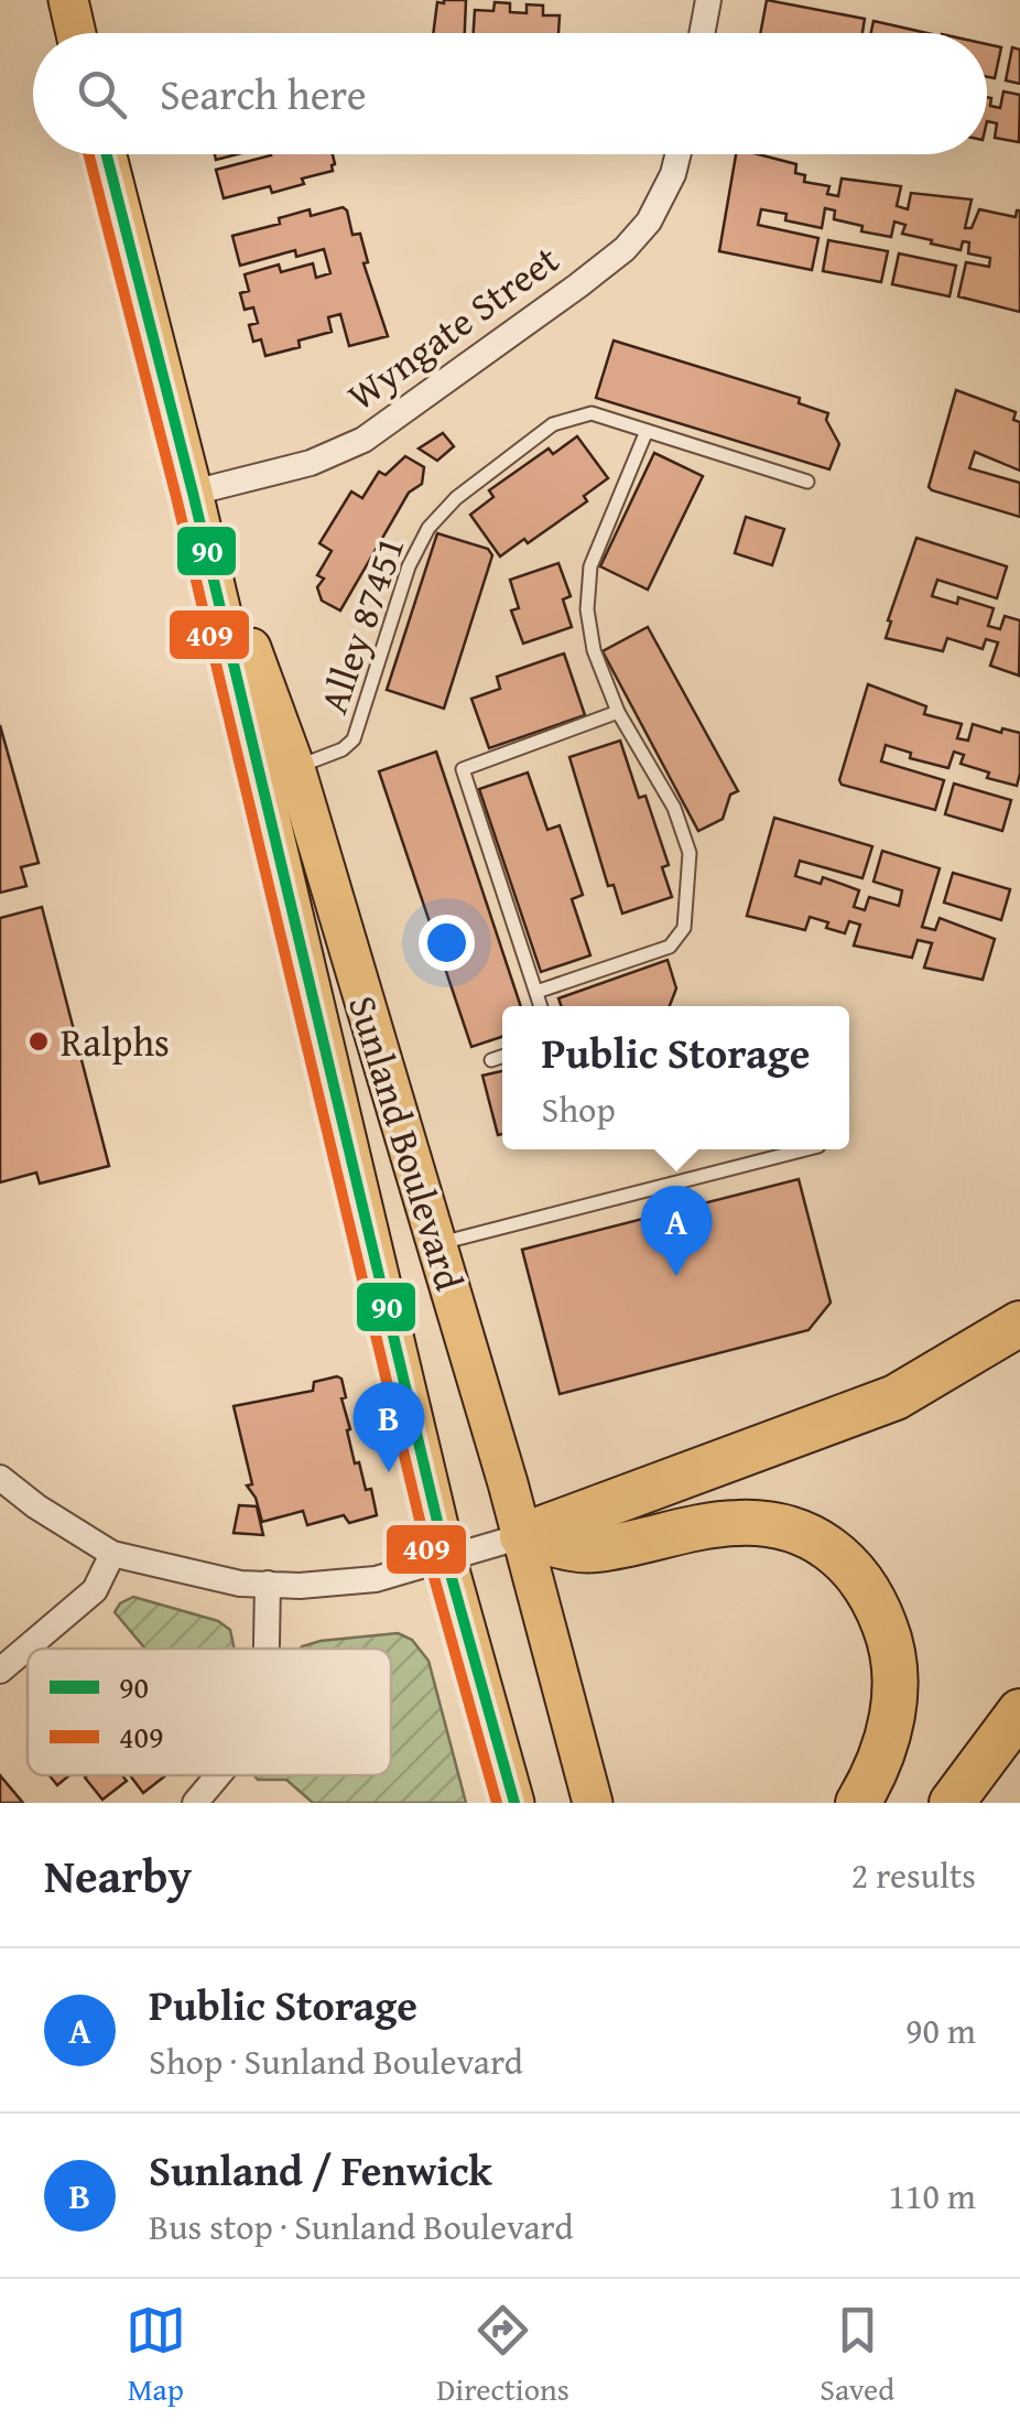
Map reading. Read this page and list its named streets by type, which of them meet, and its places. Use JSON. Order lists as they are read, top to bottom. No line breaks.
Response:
{"streets":{"main road":["Sunland Boulevard"],"street":["Wyngate Street"],"lane":["Alley 87451"]},"crossings":[["Wyngate Street","Sunland Boulevard"],["Alley 87451","Sunland Boulevard"]],"places":["Ralphs"],"lines":["transit line 90","transit line 409"],"legend":["90","409"],"page":{"search":"Search here","popup":["Public Storage","Shop"],"pins":["A","B"],"heading":["Nearby","2 results"],"list":[{"mark":"A","name":"Public Storage","note":"Shop · Sunland Boulevard","value":"90 m"},{"mark":"B","name":"Sunland / Fenwick","note":"Bus stop · Sunland Boulevard","value":"110 m"}],"nav":["Map","Directions","Saved"]}}
